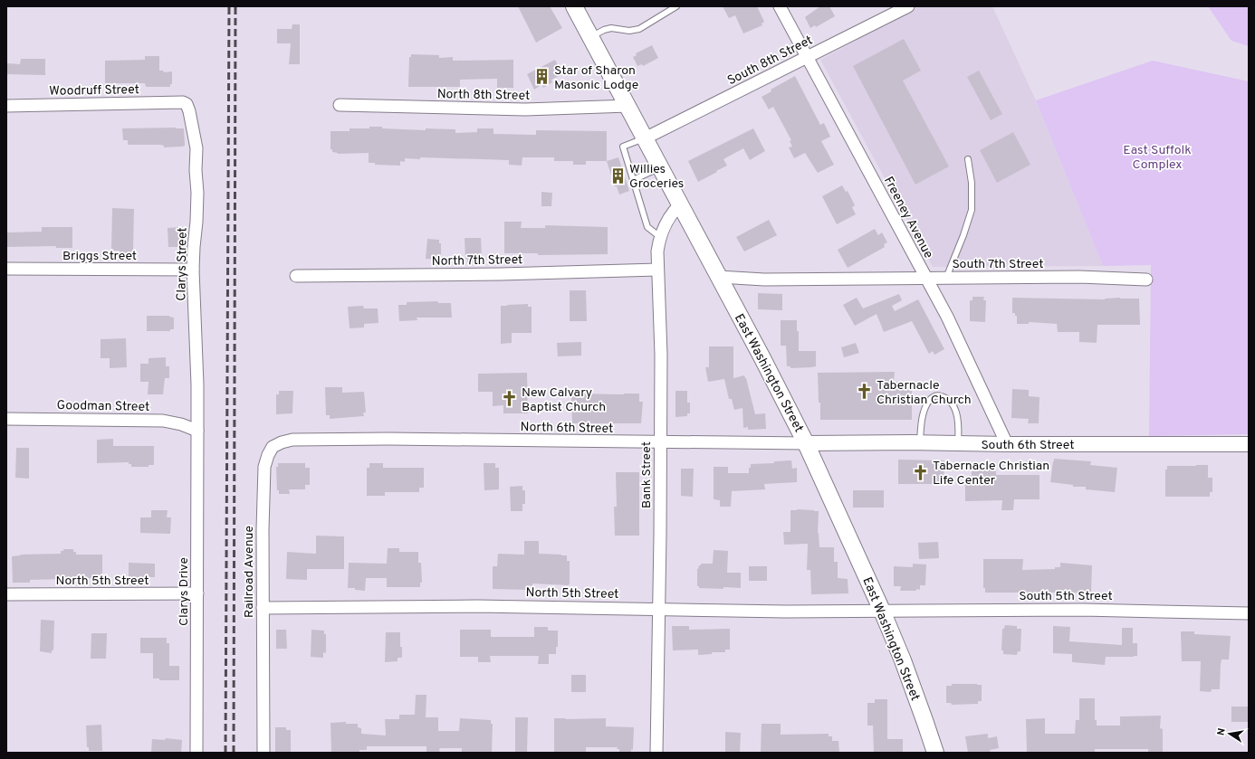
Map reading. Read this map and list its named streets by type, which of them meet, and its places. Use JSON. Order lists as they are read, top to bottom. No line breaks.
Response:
{"streets":{"main road":["East Washington Street"],"street":["South 8th Street","Woodruff Street","North 8th Street","Freeney Avenue","Briggs Street","North 7th Street","South 7th Street","Clarys Street","Goodman Street","North 6th Street","South 6th Street","Bank Street","Railroad Avenue","North 5th Street","Clarys Drive","South 5th Street"]},"crossings":[["South 8th Street","Freeney Avenue"],["South 8th Street","East Washington Street"],["Woodruff Street","Clarys Street"],["North 8th Street","East Washington Street"],["Freeney Avenue","South 7th Street"],["Freeney Avenue","South 6th Street"],["Briggs Street","Clarys Street"],["North 7th Street","Bank Street"],["South 7th Street","East Washington Street"],["Clarys Street","Goodman Street"],["Clarys Street","Clarys Drive"],["East Washington Street","North 6th Street"],["East Washington Street","South 6th Street"],["East Washington Street","Bank Street"],["East Washington Street","North 5th Street"],["East Washington Street","South 5th Street"],["Goodman Street","Clarys Drive"],["North 6th Street","South 6th Street"],["North 6th Street","Bank Street"],["North 6th Street","Railroad Avenue"],["Bank Street","North 5th Street"],["Railroad Avenue","North 5th Street"],["North 5th Street","Clarys Drive"],["North 5th Street","South 5th Street"]],"parks":["East Suffolk Complex"],"places":{"building":["Star of Sharon Masonic Lodge","Willies Groceries"],"church":["Tabernacle Christian Church","New Calvary Baptist Church","Tabernacle Christian Life Center"]},"north":"left"}
